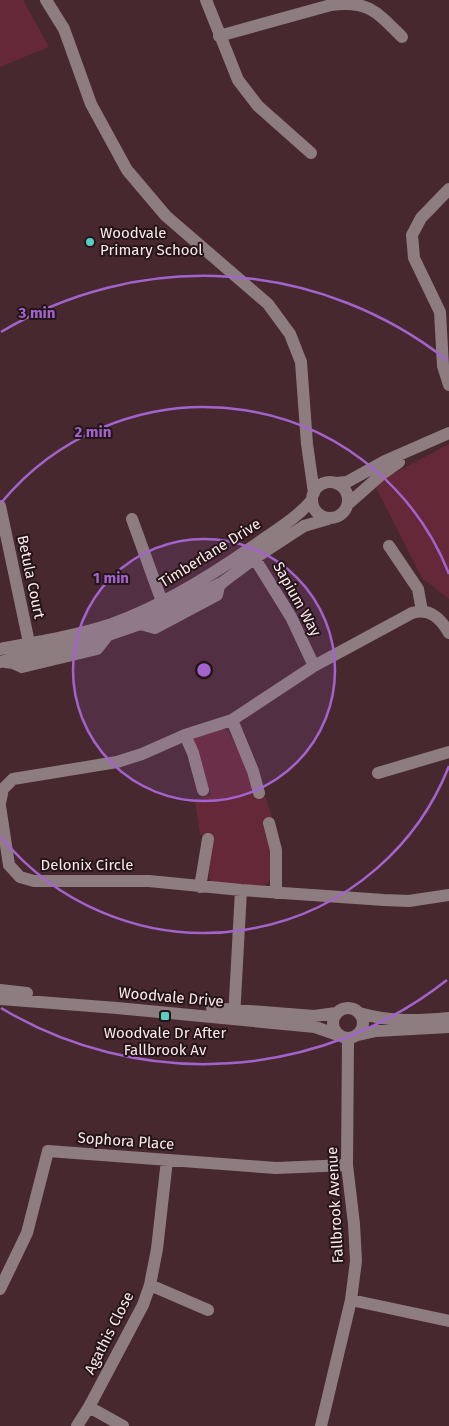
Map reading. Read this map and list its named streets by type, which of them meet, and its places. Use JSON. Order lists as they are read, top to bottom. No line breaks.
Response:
{"streets":{"street":["Timberlane Drive","Betula Court","Sapium Way","Delonix Circle","Woodvale Drive","Sophora Place","Fallbrook Avenue","Agathis Close"]},"crossings":[["Timberlane Drive","Betula Court"],["Timberlane Drive","Sapium Way"],["Sapium Way","Delonix Circle"],["Woodvale Drive","Fallbrook Avenue"],["Sophora Place","Fallbrook Avenue"],["Sophora Place","Agathis Close"]],"places":{"other":["Woodvale Primary School"],"transit":["Woodvale Dr After Fallbrook Av"]},"rings":["3 min","2 min","1 min"]}
